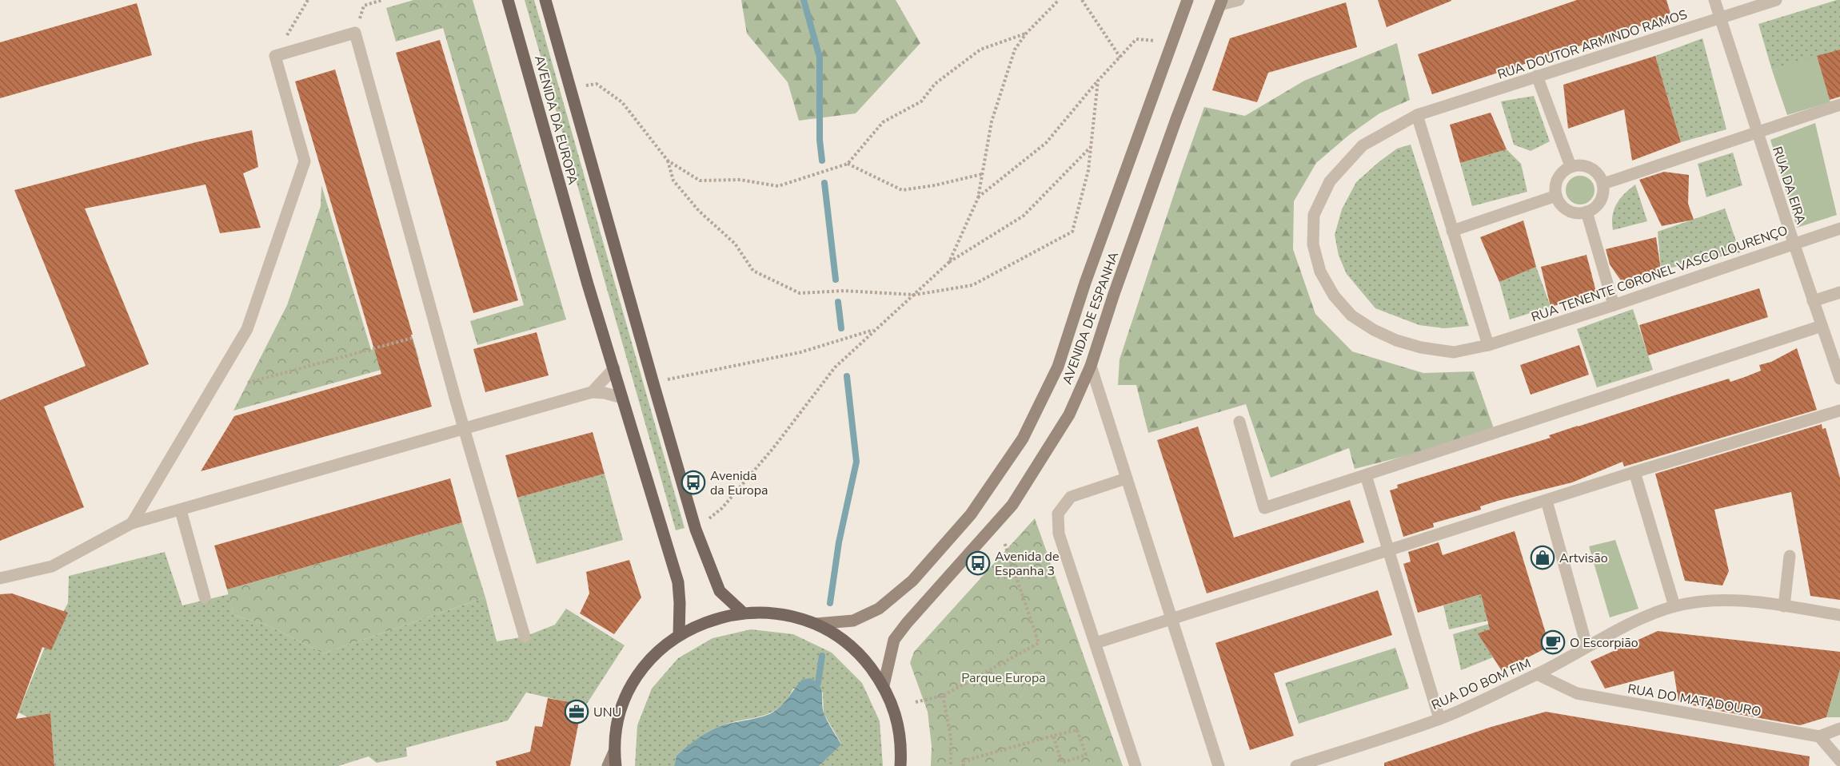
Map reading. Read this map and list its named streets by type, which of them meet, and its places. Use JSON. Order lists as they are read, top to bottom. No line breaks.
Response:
{"streets":{"main road":["AVENIDA DA EUROPA","AVENIDA DE ESPANHA"],"street":["RUA DOUTOR ARMINDO RAMOS","RUA DA EIRA","RUA TENENTE CORONEL VASCO LOURENÇO","RUA DO BOM FIM","RUA DO MATADOURO"]},"crossings":[["RUA DOUTOR ARMINDO RAMOS","RUA DA EIRA"],["RUA DOUTOR ARMINDO RAMOS","RUA TENENTE CORONEL VASCO LOURENÇO"],["RUA DA EIRA","RUA TENENTE CORONEL VASCO LOURENÇO"],["RUA DO BOM FIM","RUA DO MATADOURO"]],"parks":["Parque Europa"],"places":{"bus stop":["Avenida da Europa","Avenida de Espanha 3"],"shop":["Artvisão"],"cafe":["O Escorpião"],"office":["UNU"]}}
